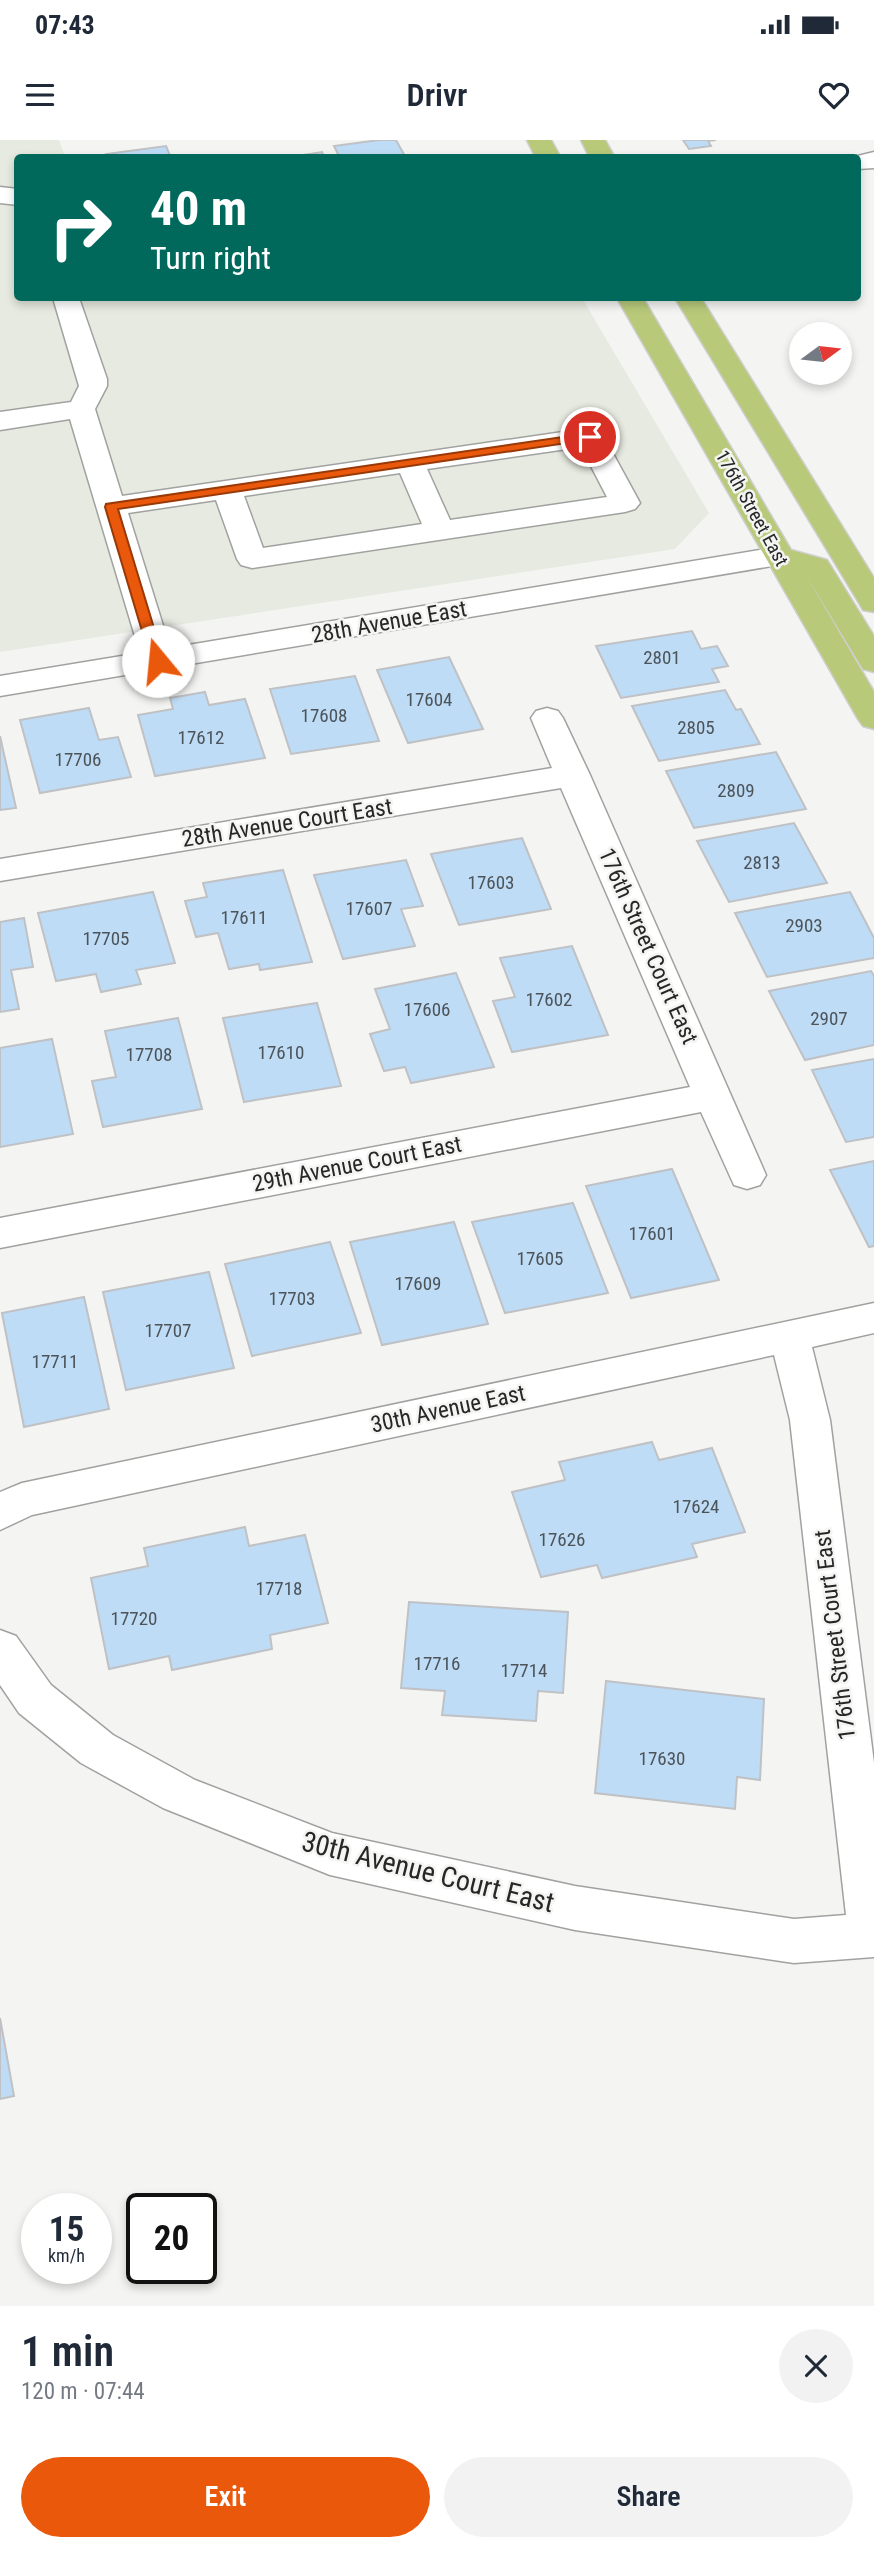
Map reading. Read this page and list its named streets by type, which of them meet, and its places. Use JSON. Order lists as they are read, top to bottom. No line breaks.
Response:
{"streets":{"main road":["176th Street East"],"street":["28th Avenue East","28th Avenue Court East","176th Street Court East","29th Avenue Court East","30th Avenue East","30th Avenue Court East"]},"crossings":[["176th Street East","28th Avenue East"],["28th Avenue Court East","176th Street Court East"],["176th Street Court East","29th Avenue Court East"],["176th Street Court East","30th Avenue East"],["176th Street Court East","30th Avenue Court East"]],"house_numbers":["2801","17604","17608","2805","17612","17706","2809","2813","17603","17607","17611","2903","17705","17602","17606","2907","17610","17708","17601","17605","17609","17703","17707","17711","17624","17626","17718","17720","17716","17714","17630"],"north":"right","page":{"status":"07:43","header":"Drivr","turn":["40 m","Turn right"],"speed":"15 km/h","limit":"20","heading":["1 min","120 m · 07:44"],"buttons":["Exit","Share"]}}
